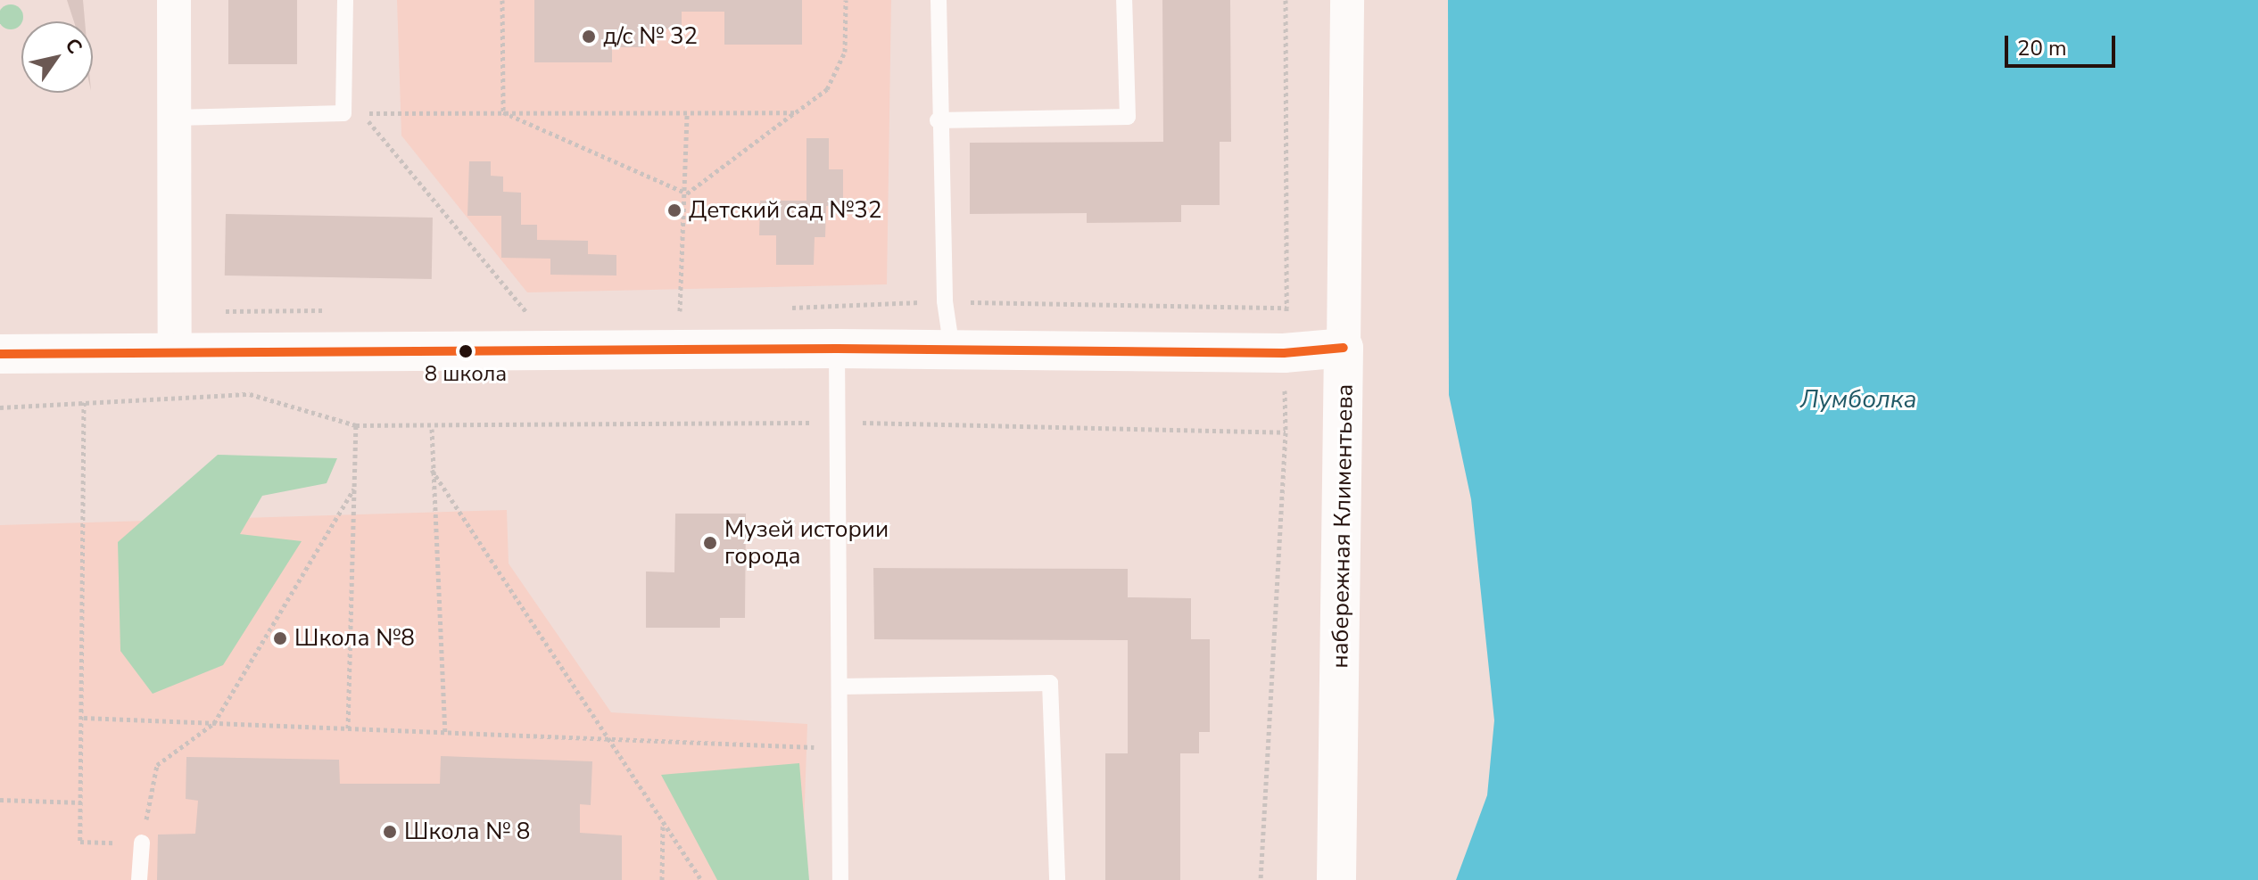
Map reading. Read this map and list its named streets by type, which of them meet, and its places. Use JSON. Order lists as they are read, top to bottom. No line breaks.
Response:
{"streets":{"street":["набережная Климентьева"]},"water":["Лумболка"],"places":["д/с № 32","Детский сад №32","8 школа","Музей истории города","Школа №8","Школа № 8"],"scale_bar":"20 m","north":"top right"}
